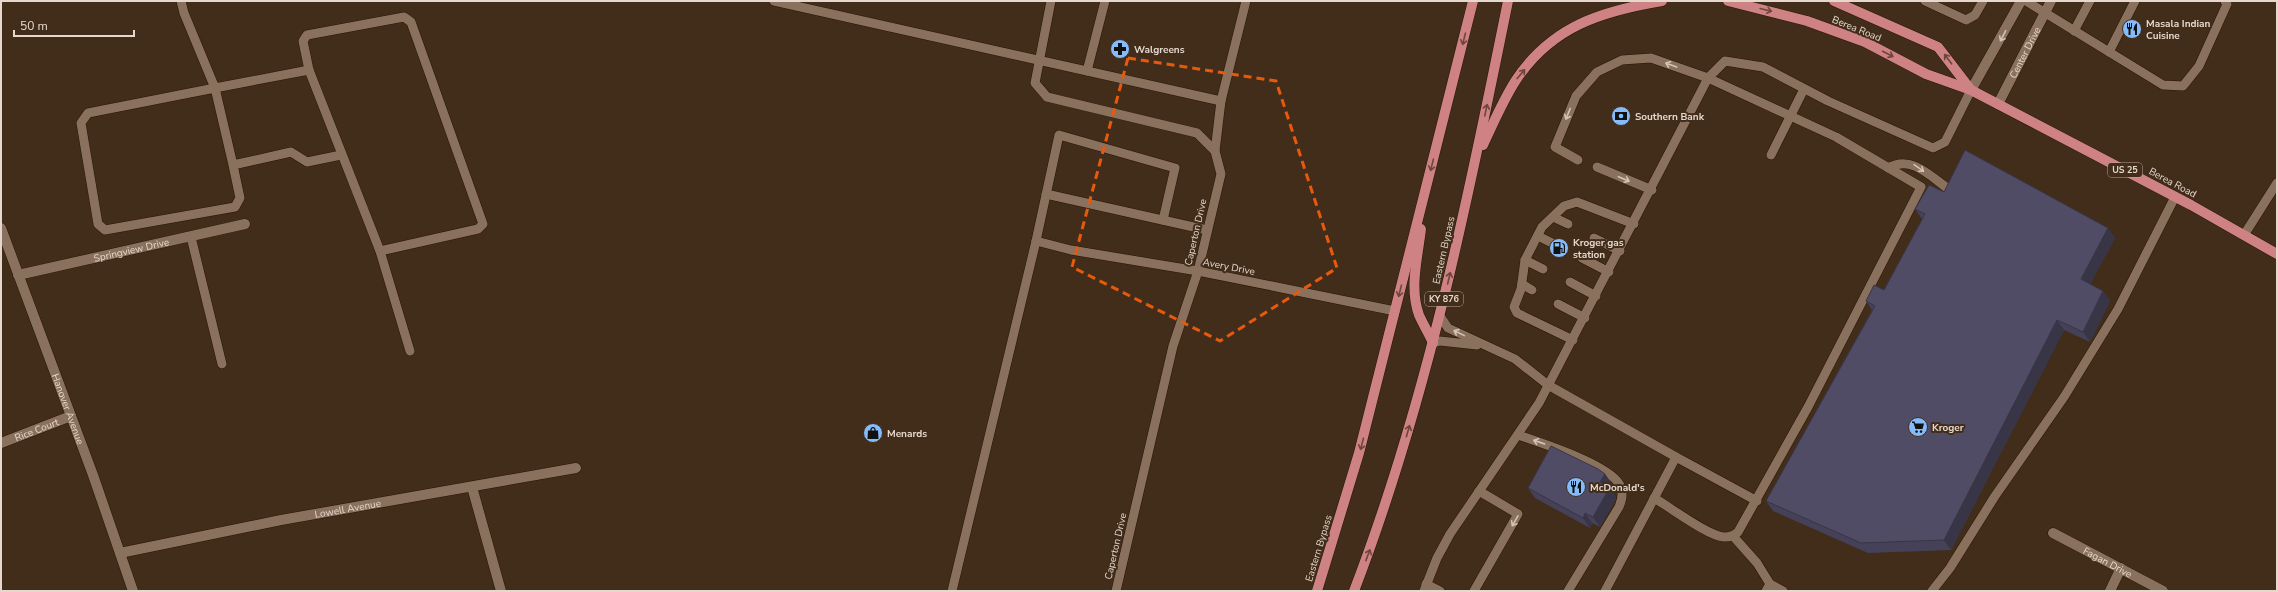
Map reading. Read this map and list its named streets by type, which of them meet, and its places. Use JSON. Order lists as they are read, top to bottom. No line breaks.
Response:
{"streets":{"main road":["Berea Road","US 25","Eastern Bypass","KY 876"],"street":["Center Drive","Springview Drive","Hanover Avenue","Rice Court","Lowell Avenue","Fagan Drive"],"lane":["Caperton Drive","Avery Drive"]},"crossings":[["Berea Road","Center Drive"],["Caperton Drive","Avery Drive"],["Springview Drive","Hanover Avenue"],["Eastern Bypass","Avery Drive"],["Hanover Avenue","Rice Court"],["Hanover Avenue","Lowell Avenue"]],"places":{"restaurant":["Masala Indian Cuisine","McDonald's"],"pharmacy":["Walgreens"],"bank":["Southern Bank"],"fuel station":["Kroger gas station"],"supermarket":["Kroger"],"shop":["Menards"]},"scale_bar":"50 m"}
